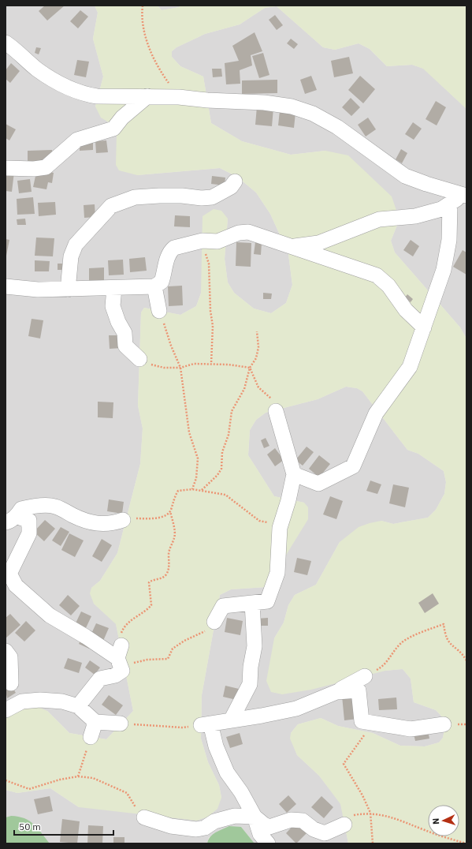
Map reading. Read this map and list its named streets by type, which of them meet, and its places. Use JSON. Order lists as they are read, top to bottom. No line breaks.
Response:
{"scale_bar":"50 m","north":"left"}
